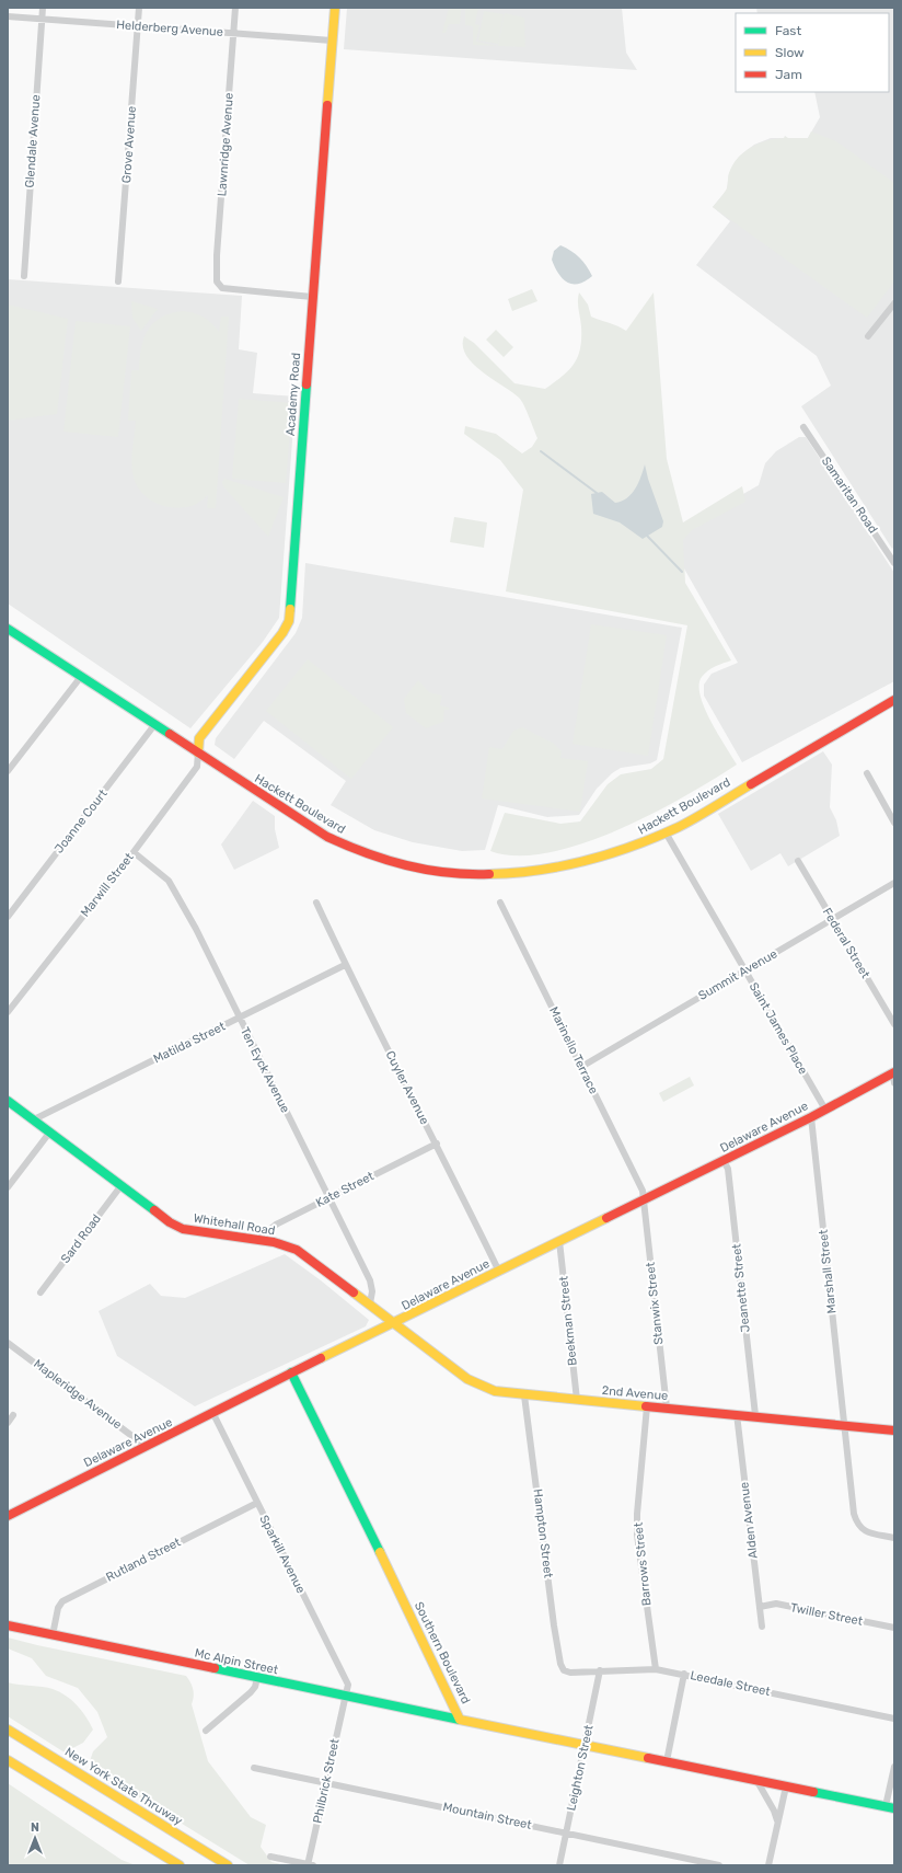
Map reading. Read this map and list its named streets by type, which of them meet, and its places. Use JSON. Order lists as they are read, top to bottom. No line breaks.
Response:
{"streets":{"main road":["Academy Road","Hackett Boulevard","Delaware Avenue","Whitehall Road","2nd Avenue","Southern Boulevard","Mc Alpin Street","New York State Thruway"],"street":["Helderberg Avenue","Glendale Avenue","Grove Avenue","Lawnridge Avenue","Samaritan Road","Joanne Court","Marwill Street","Federal Street","Summit Avenue","Saint James Place","Matilda Street","Marinello Terrace","Ten Eyck Avenue","Cuyler Avenue","Kate Street","Sard Road","Marshall Street","Jeanette Street","Stanwix Street","Beekman Street","Mapleridge Avenue","Alden Avenue","Hampton Street","Sparkill Avenue","Rutland Street","Barrows Street","Twiller Street","Leedale Street","Leighton Street","Philbrick Street","Mountain Street"]},"crossings":[["Helderberg Avenue","Glendale Avenue"],["Helderberg Avenue","Grove Avenue"],["Helderberg Avenue","Lawnridge Avenue"],["Helderberg Avenue","Academy Road"],["Lawnridge Avenue","Academy Road"],["Academy Road","Hackett Boulevard"],["Academy Road","Marwill Street"],["Hackett Boulevard","Joanne Court"],["Hackett Boulevard","Marwill Street"],["Hackett Boulevard","Saint James Place"],["Marwill Street","Ten Eyck Avenue"],["Federal Street","Summit Avenue"],["Summit Avenue","Saint James Place"],["Summit Avenue","Marinello Terrace"],["Saint James Place","Delaware Avenue"],["Matilda Street","Ten Eyck Avenue"],["Matilda Street","Cuyler Avenue"],["Matilda Street","Whitehall Road"],["Marinello Terrace","Delaware Avenue"],["Marinello Terrace","Stanwix Street"],["Ten Eyck Avenue","Kate Street"],["Ten Eyck Avenue","Whitehall Road"],["Cuyler Avenue","Delaware Avenue"],["Cuyler Avenue","Kate Street"],["Delaware Avenue","Whitehall Road"],["Delaware Avenue","Marshall Street"],["Delaware Avenue","Jeanette Street"],["Delaware Avenue","Stanwix Street"],["Delaware Avenue","Beekman Street"],["Delaware Avenue","2nd Avenue"],["Delaware Avenue","Mapleridge Avenue"],["Delaware Avenue","Sparkill Avenue"],["Delaware Avenue","Southern Boulevard"],["Kate Street","Whitehall Road"],["Whitehall Road","Sard Road"],["Whitehall Road","2nd Avenue"],["Marshall Street","2nd Avenue"],["Jeanette Street","2nd Avenue"],["Stanwix Street","2nd Avenue"],["Beekman Street","2nd Avenue"],["2nd Avenue","Alden Avenue"],["2nd Avenue","Hampton Street"],["2nd Avenue","Barrows Street"],["Alden Avenue","Twiller Street"],["Hampton Street","Leedale Street"],["Sparkill Avenue","Rutland Street"],["Sparkill Avenue","Mc Alpin Street"],["Sparkill Avenue","Philbrick Street"],["Rutland Street","Mc Alpin Street"],["Barrows Street","Leedale Street"],["Southern Boulevard","Mc Alpin Street"],["Southern Boulevard","Leighton Street"],["Mc Alpin Street","Philbrick Street"],["Leedale Street","Leighton Street"],["Leighton Street","Mountain Street"],["Philbrick Street","Mountain Street"]],"legend":["Fast","Slow","Jam"],"north":"top"}
